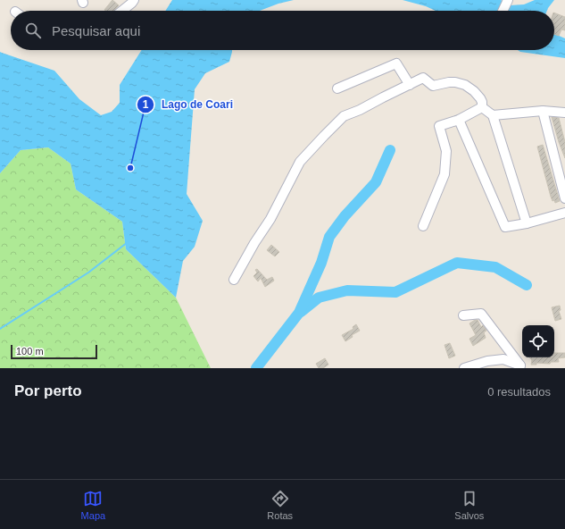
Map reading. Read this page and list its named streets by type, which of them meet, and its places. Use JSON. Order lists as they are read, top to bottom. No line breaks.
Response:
{"places":["Lago de Coari"],"scale_bar":"100 m","page":{"search":"Pesquisar aqui","scale":"100 m","heading":["Por perto","0 resultados"],"nav":["Mapa","Rotas","Salvos"]}}
